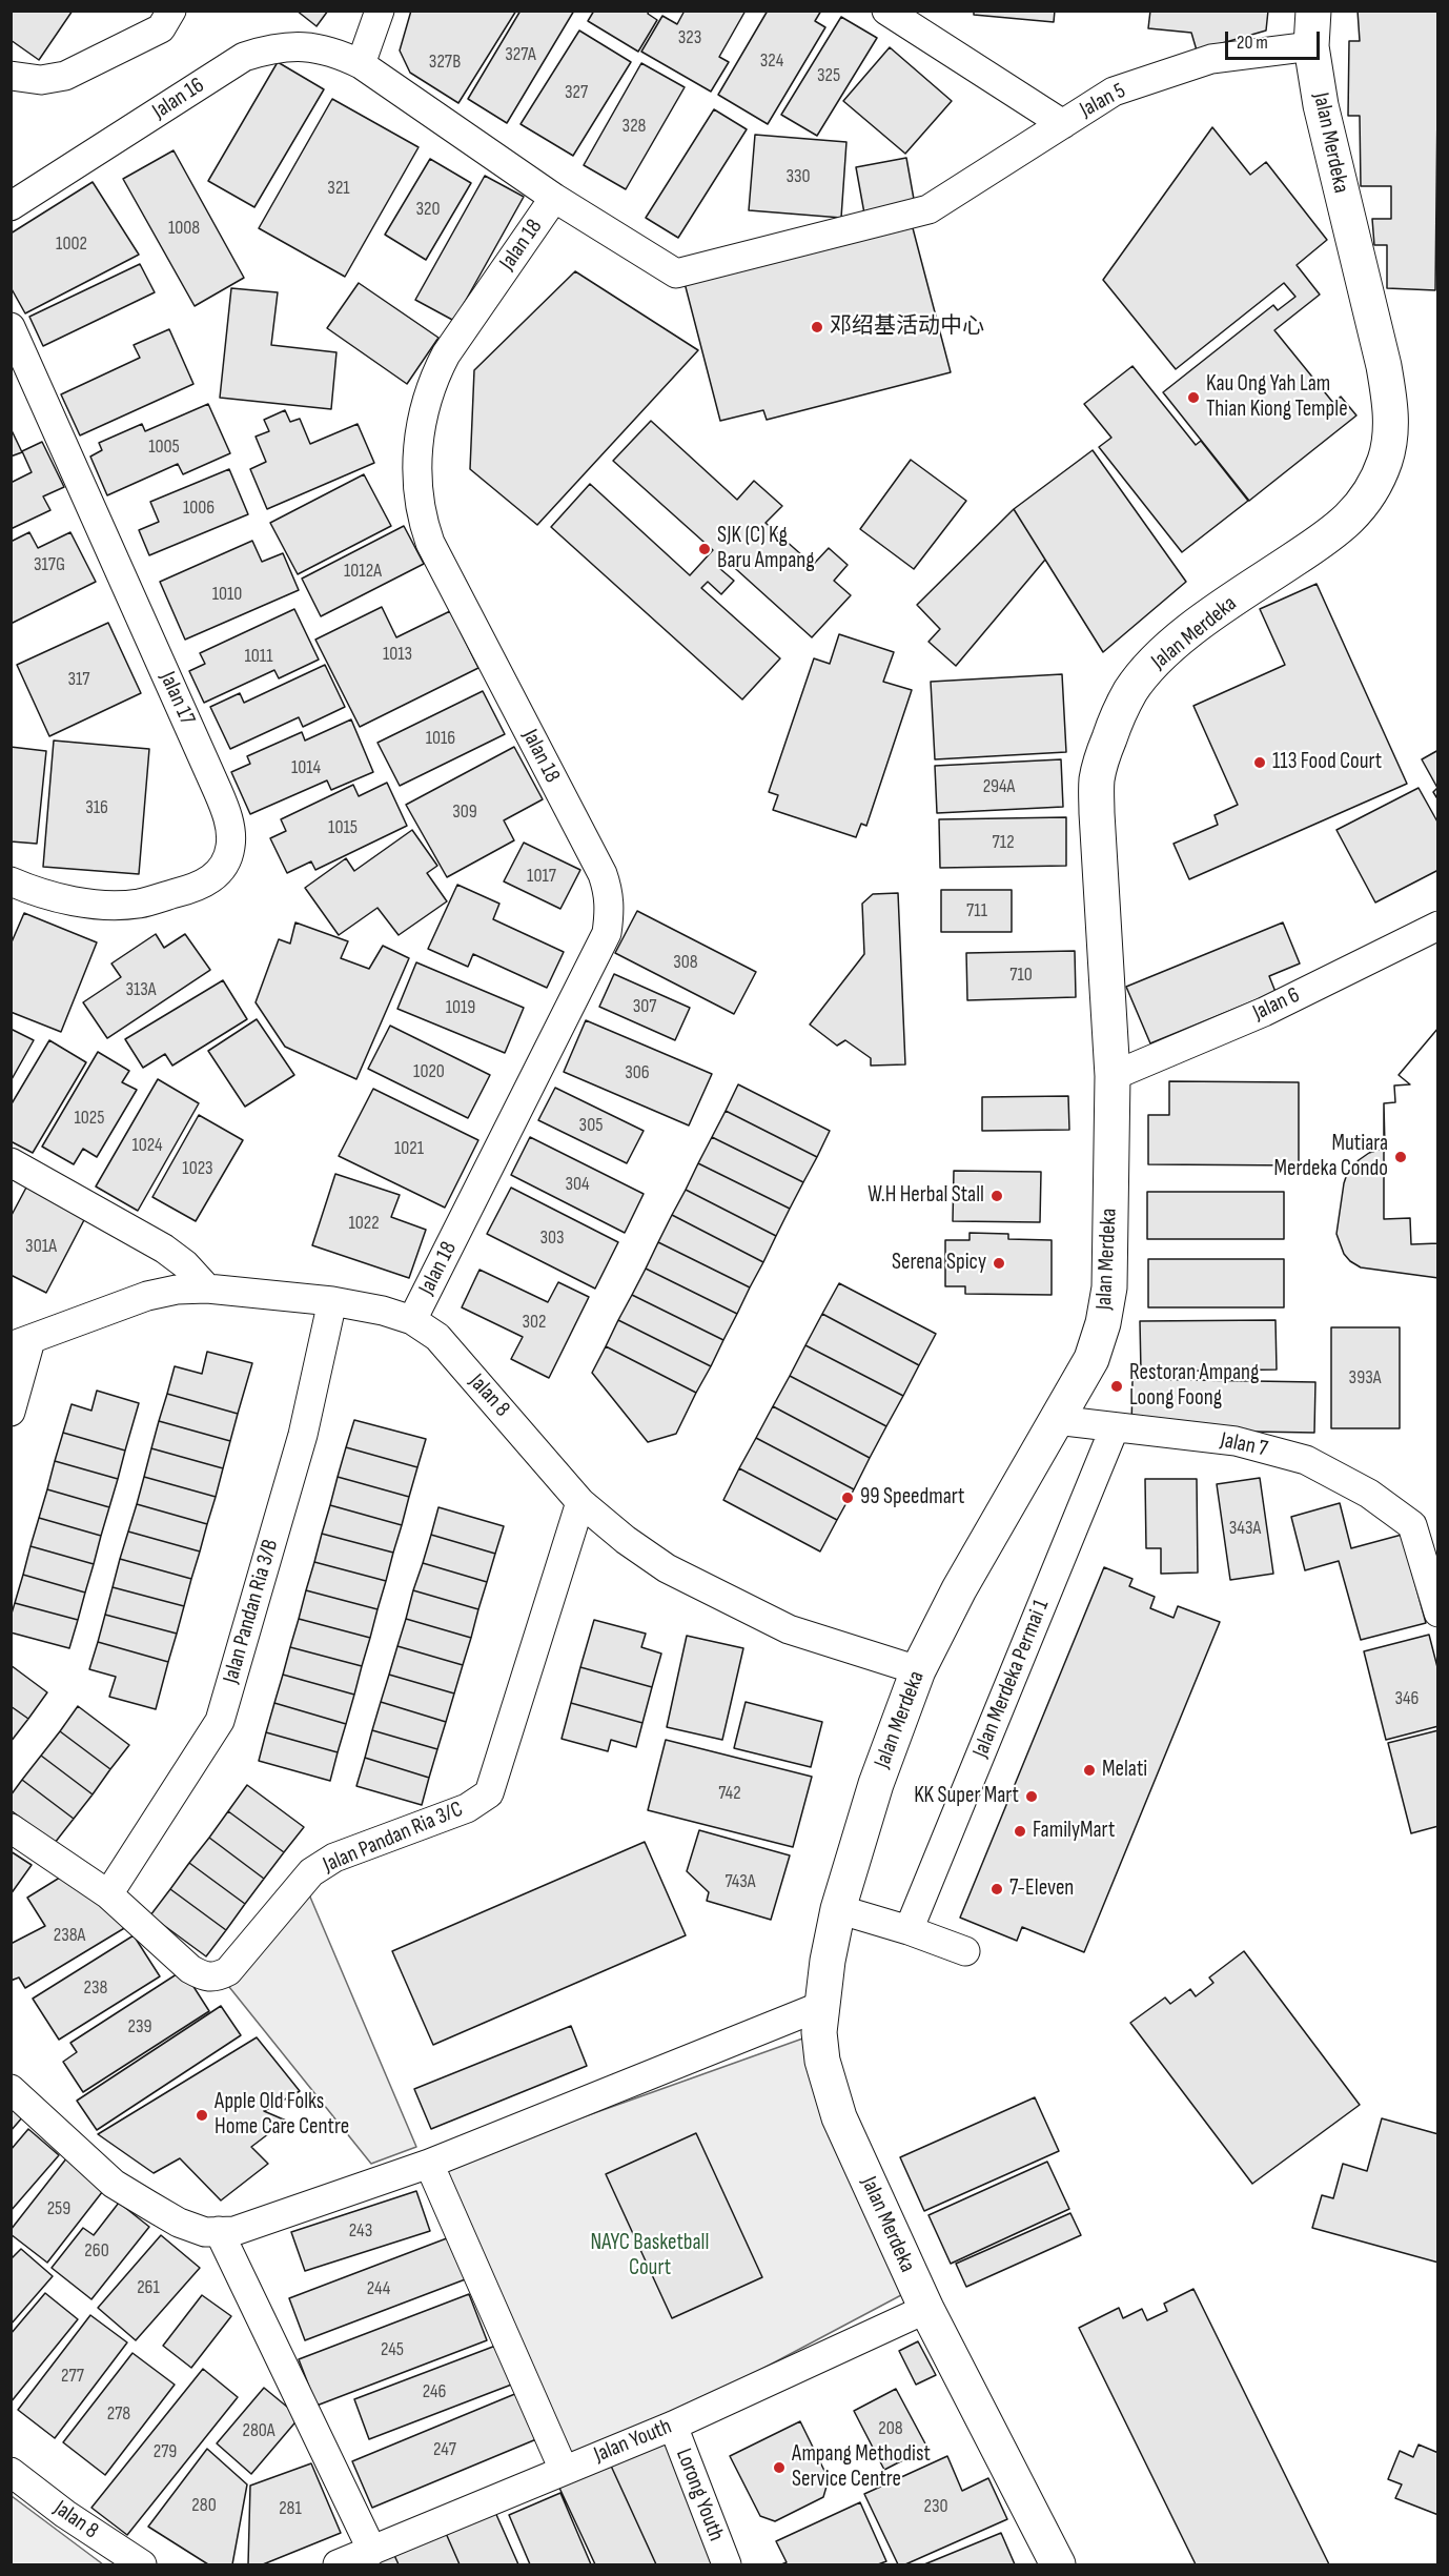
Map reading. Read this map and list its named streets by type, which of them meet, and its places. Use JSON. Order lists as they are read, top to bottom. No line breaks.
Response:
{"streets":{"street":["Jalan 16","Jalan 5","Jalan Merdeka","Jalan 18","Jalan 17","Jalan 6","Jalan 8","Jalan 7","Jalan Pandan Ria 3/B","Jalan Merdeka Permai 1","Jalan Pandan Ria 3/C","Jalan Youth","Lorong Youth"]},"crossings":[["Jalan 16","Jalan 18"],["Jalan 5","Jalan Merdeka"],["Jalan 5","Jalan 18"],["Jalan Merdeka","Jalan 6"],["Jalan Merdeka","Jalan 8"],["Jalan Merdeka","Jalan 7"],["Jalan Merdeka","Jalan Youth"],["Jalan 18","Jalan 8"],["Jalan 8","Jalan Pandan Ria 3/B"],["Jalan 8","Jalan Pandan Ria 3/C"],["Jalan 7","Jalan Merdeka Permai 1"],["Jalan Pandan Ria 3/B","Jalan Pandan Ria 3/C"],["Jalan Youth","Lorong Youth"]],"parks":["NAYC Basketball Court"],"places":["邓绍基活动中心","Kau Ong Yah Lam Thian Kiong Temple","SJK (C) Kg Baru Ampang","113 Food Court","Mutiara Merdeka Condo","W.H Herbal Stall","Serena Spicy","Restoran Ampang Loong Foong","99 Speedmart","Melati","KK Super Mart","FamilyMart","7-Eleven","Apple Old Folks Home Care Centre","Ampang Methodist Service Centre"],"house_numbers":["323","327A","324","327B","325","327","328","330","321","320","1008","1002","1005","1006","317G","1012A","1010","1013","1011","317","1016","1014","294A","316","309","1015","712","1017","711","308","710","313A","307","1019","1020","306","1025","305","1024","1021","1023","304","1022","303","301A","302","393A","343A","346","742","743A","238A","238","239","259","243","260","261","244","245","277","246","278","208","280A","247","279","280","230","281"],"scale_bar":"20 m"}
